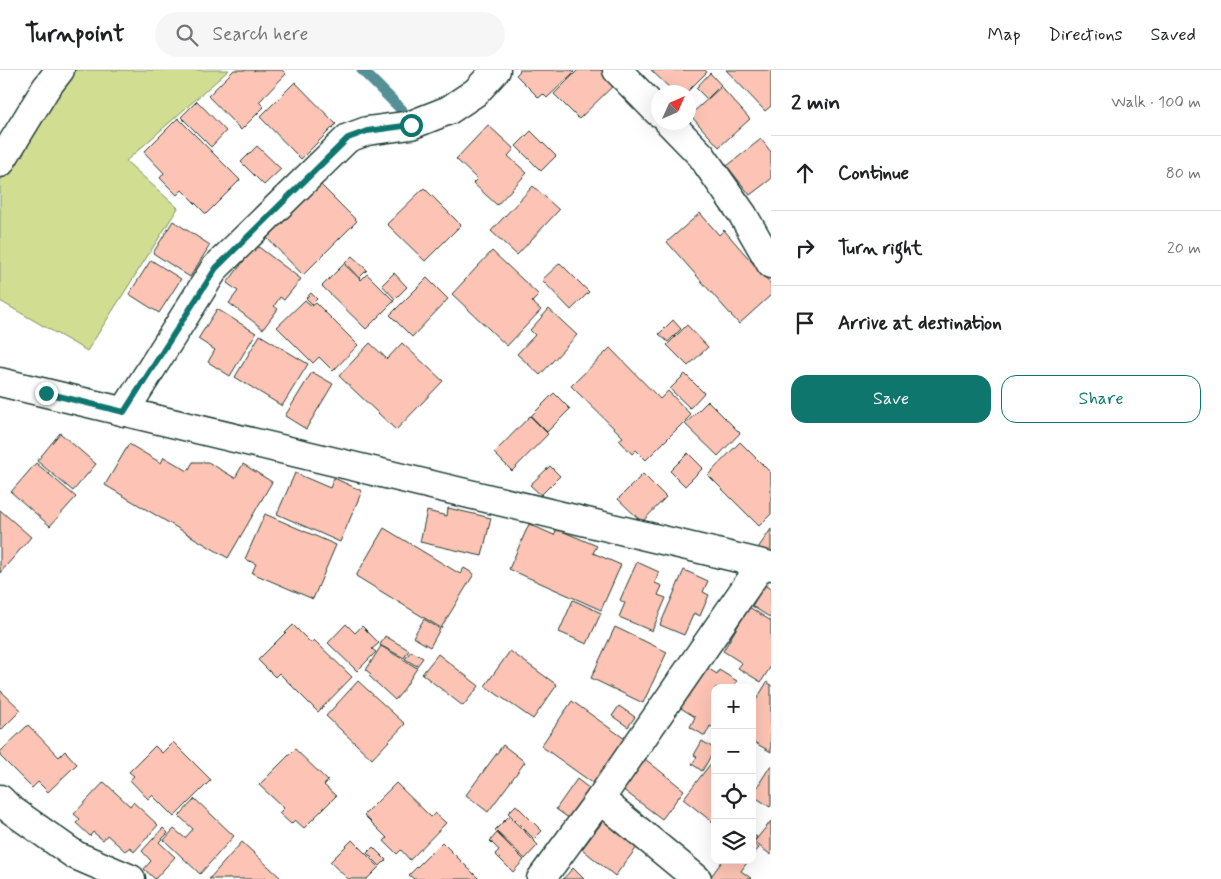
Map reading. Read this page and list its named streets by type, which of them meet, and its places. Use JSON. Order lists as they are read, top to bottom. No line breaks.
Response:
{"north":"top right","page":{"header":"Turnpoint","search":"Search here","nav":["Map","Directions","Saved"],"heading":["2 min","Walk · 100 m"],"list":[["Continue","80 m"],["Turn right","20 m"],"Arrive at destination"],"buttons":["Save","Share"],"map_buttons":["+","−"]}}
